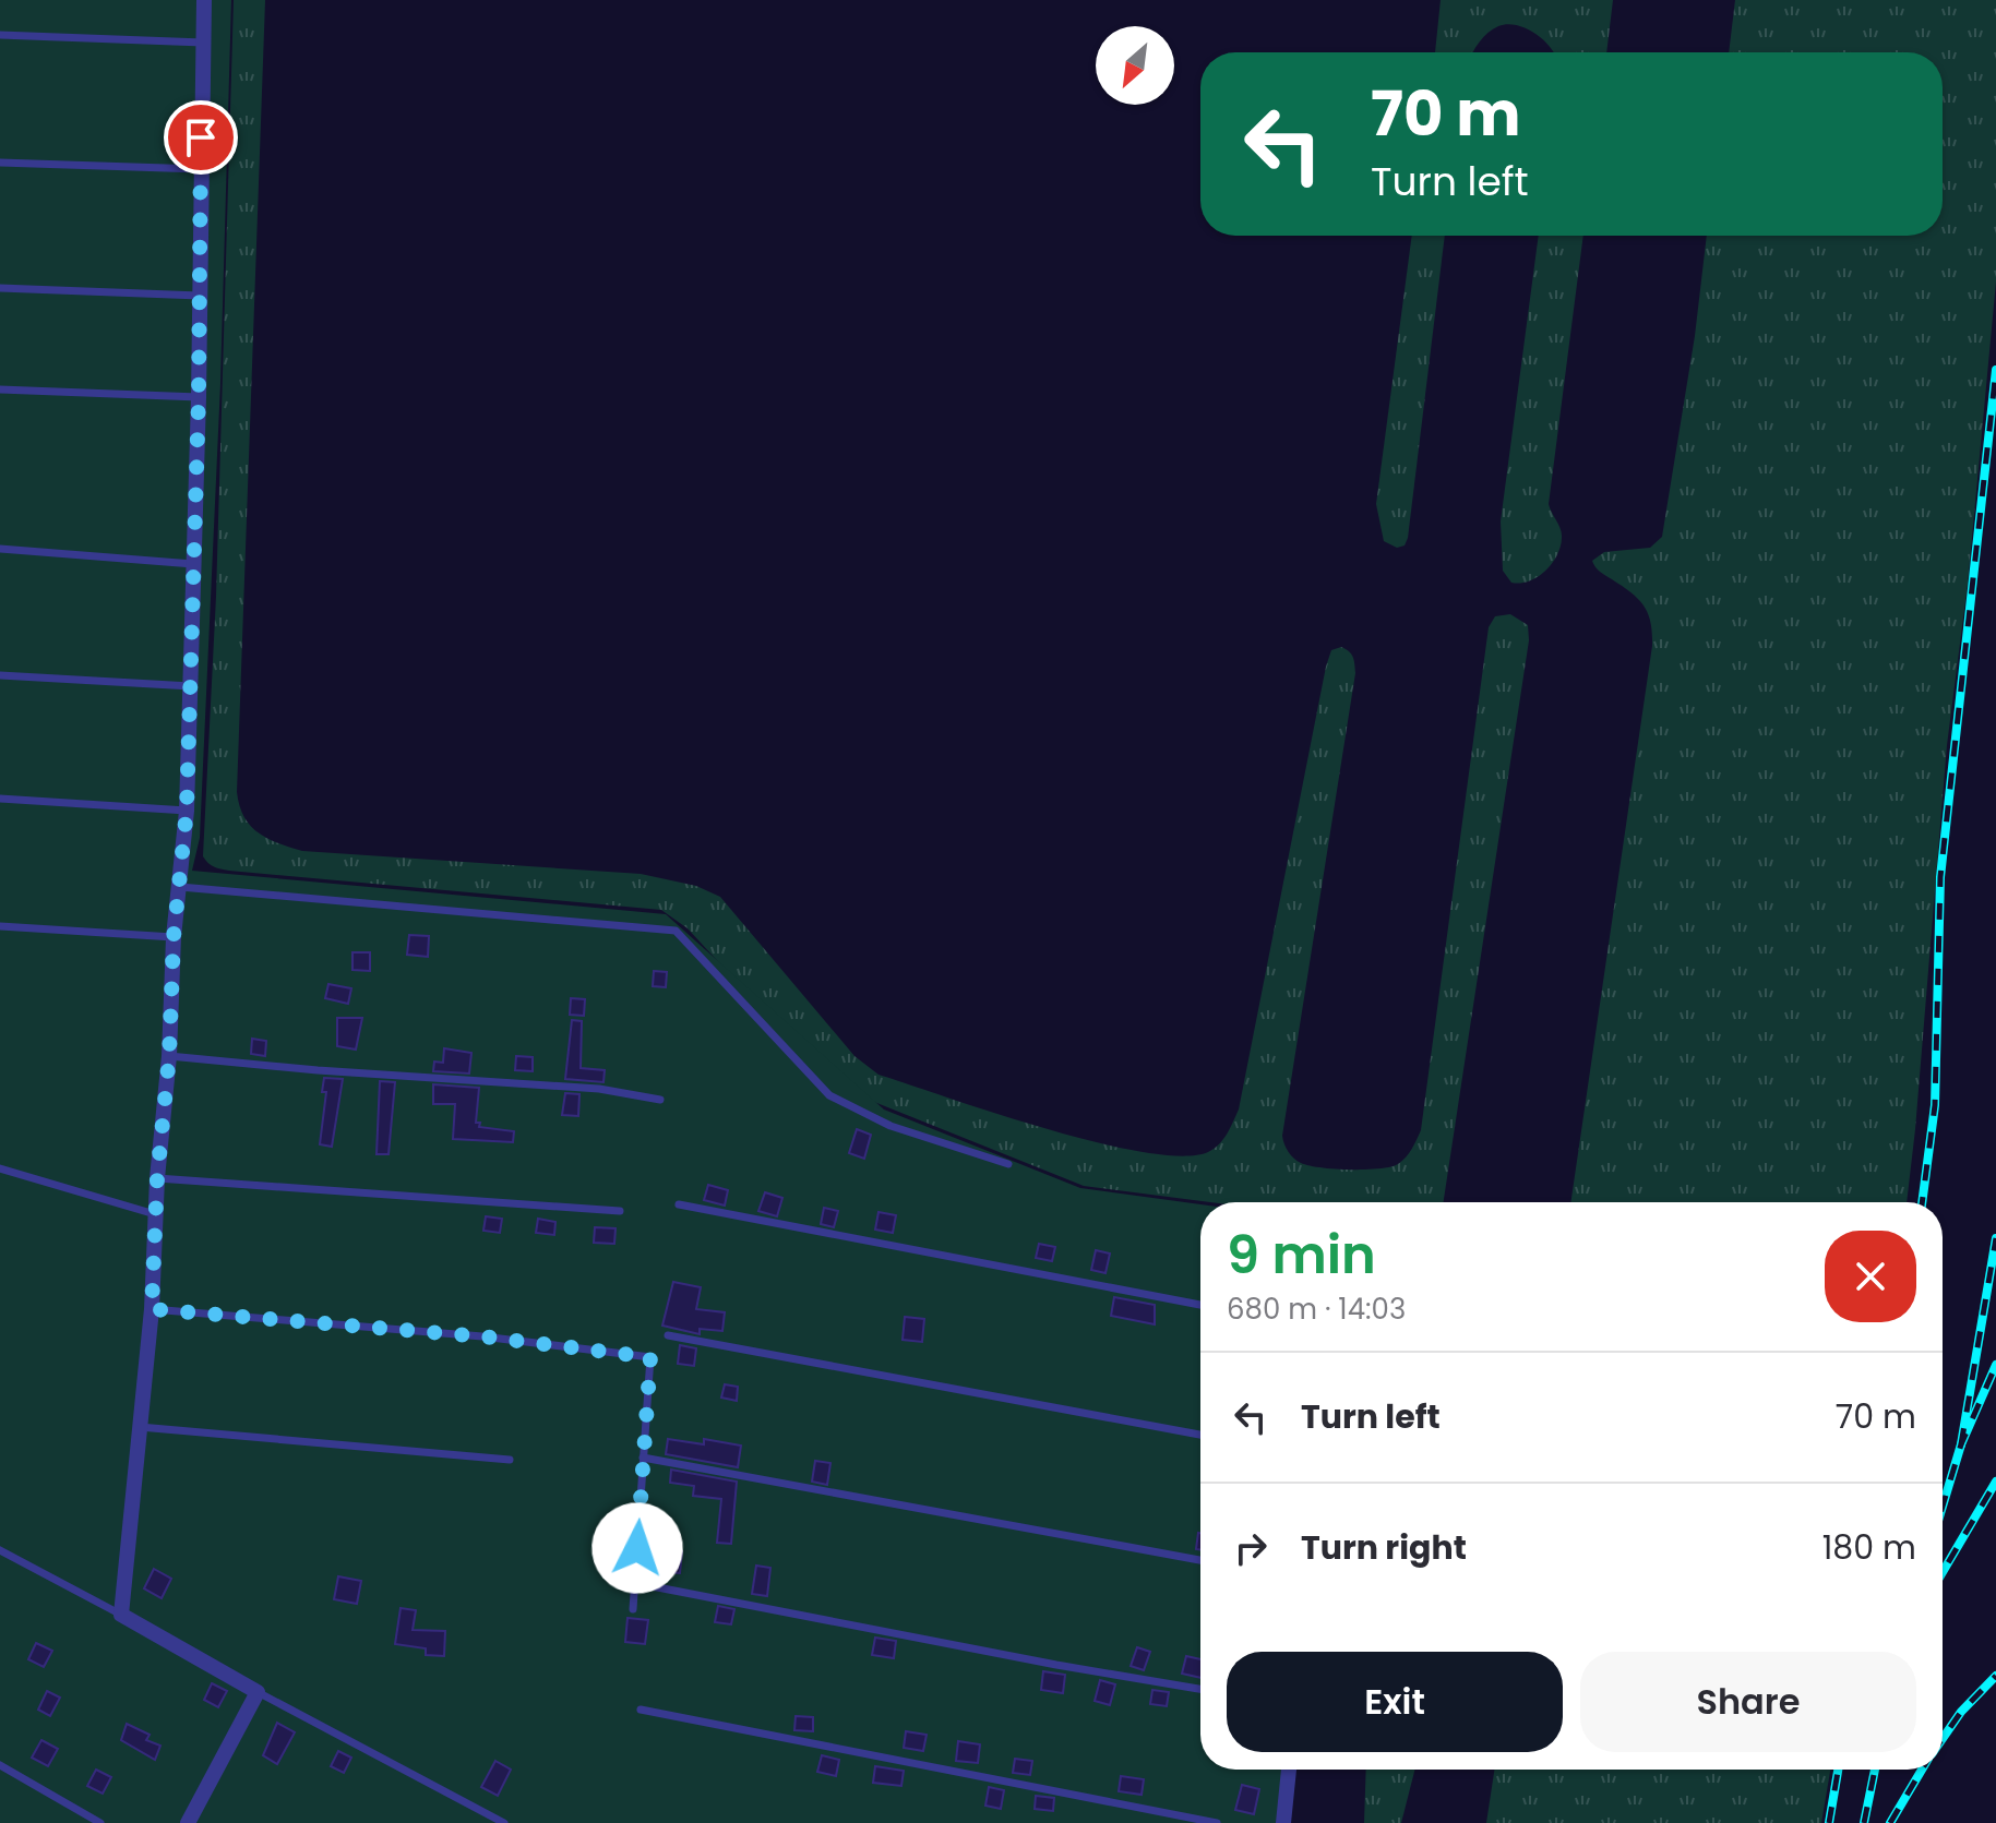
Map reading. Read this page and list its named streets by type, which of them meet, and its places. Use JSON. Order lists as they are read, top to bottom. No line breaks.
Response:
{"north":"bottom left","page":{"turn":["70 m","Turn left"],"heading":["9 min","680 m · 14:03"],"list":[{"name":"Turn left","value":"70 m"},{"name":"Turn right","value":"180 m"}],"buttons":["Exit","Share"]}}
